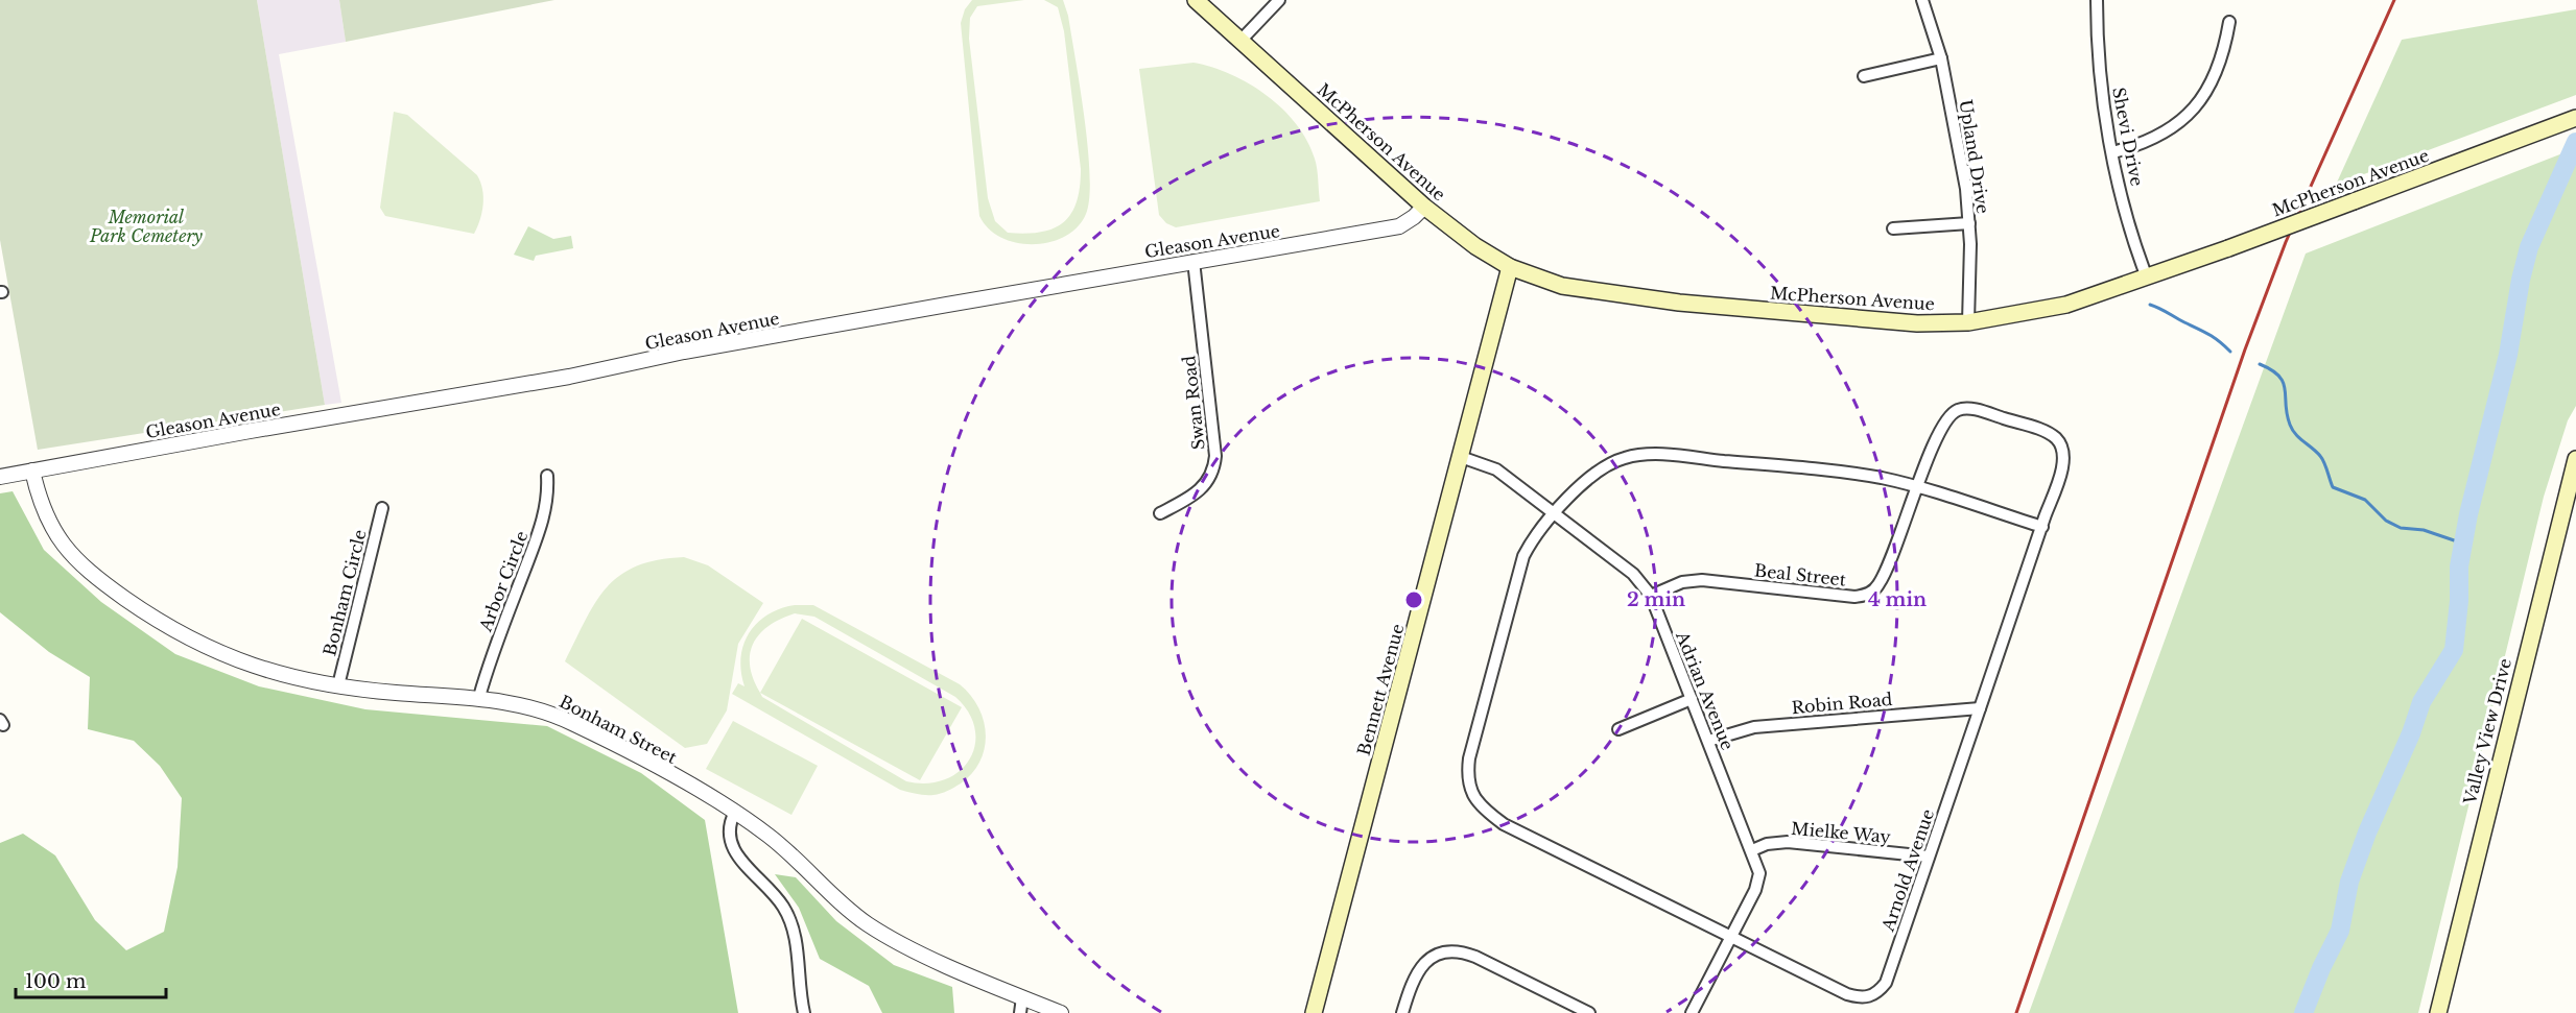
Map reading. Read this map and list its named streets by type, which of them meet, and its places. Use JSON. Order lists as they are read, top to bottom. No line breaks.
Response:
{"streets":{"main road":["McPherson Avenue","Bennett Avenue","Valley View Drive"],"street":["Shevi Drive","Upland Drive","Gleason Avenue","Swan Road","Beal Street","Arbor Circle","Bonham Circle","Adrian Avenue","Robin Road","Bonham Street","Mielke Way","Arnold Avenue"]},"crossings":[["Shevi Drive","McPherson Avenue"],["McPherson Avenue","Upland Drive"],["McPherson Avenue","Gleason Avenue"],["McPherson Avenue","Bennett Avenue"],["Gleason Avenue","Swan Road"],["Gleason Avenue","Bonham Street"],["Beal Street","Adrian Avenue"],["Beal Street","Arnold Avenue"],["Arbor Circle","Bonham Street"],["Bonham Circle","Bonham Street"],["Bennett Avenue","Adrian Avenue"],["Adrian Avenue","Robin Road"],["Adrian Avenue","Mielke Way"],["Adrian Avenue","Arnold Avenue"],["Robin Road","Arnold Avenue"],["Mielke Way","Arnold Avenue"]],"parks":["Memorial Park Cemetery"],"scale_bar":"100 m","rings":["2 min","4 min"]}
